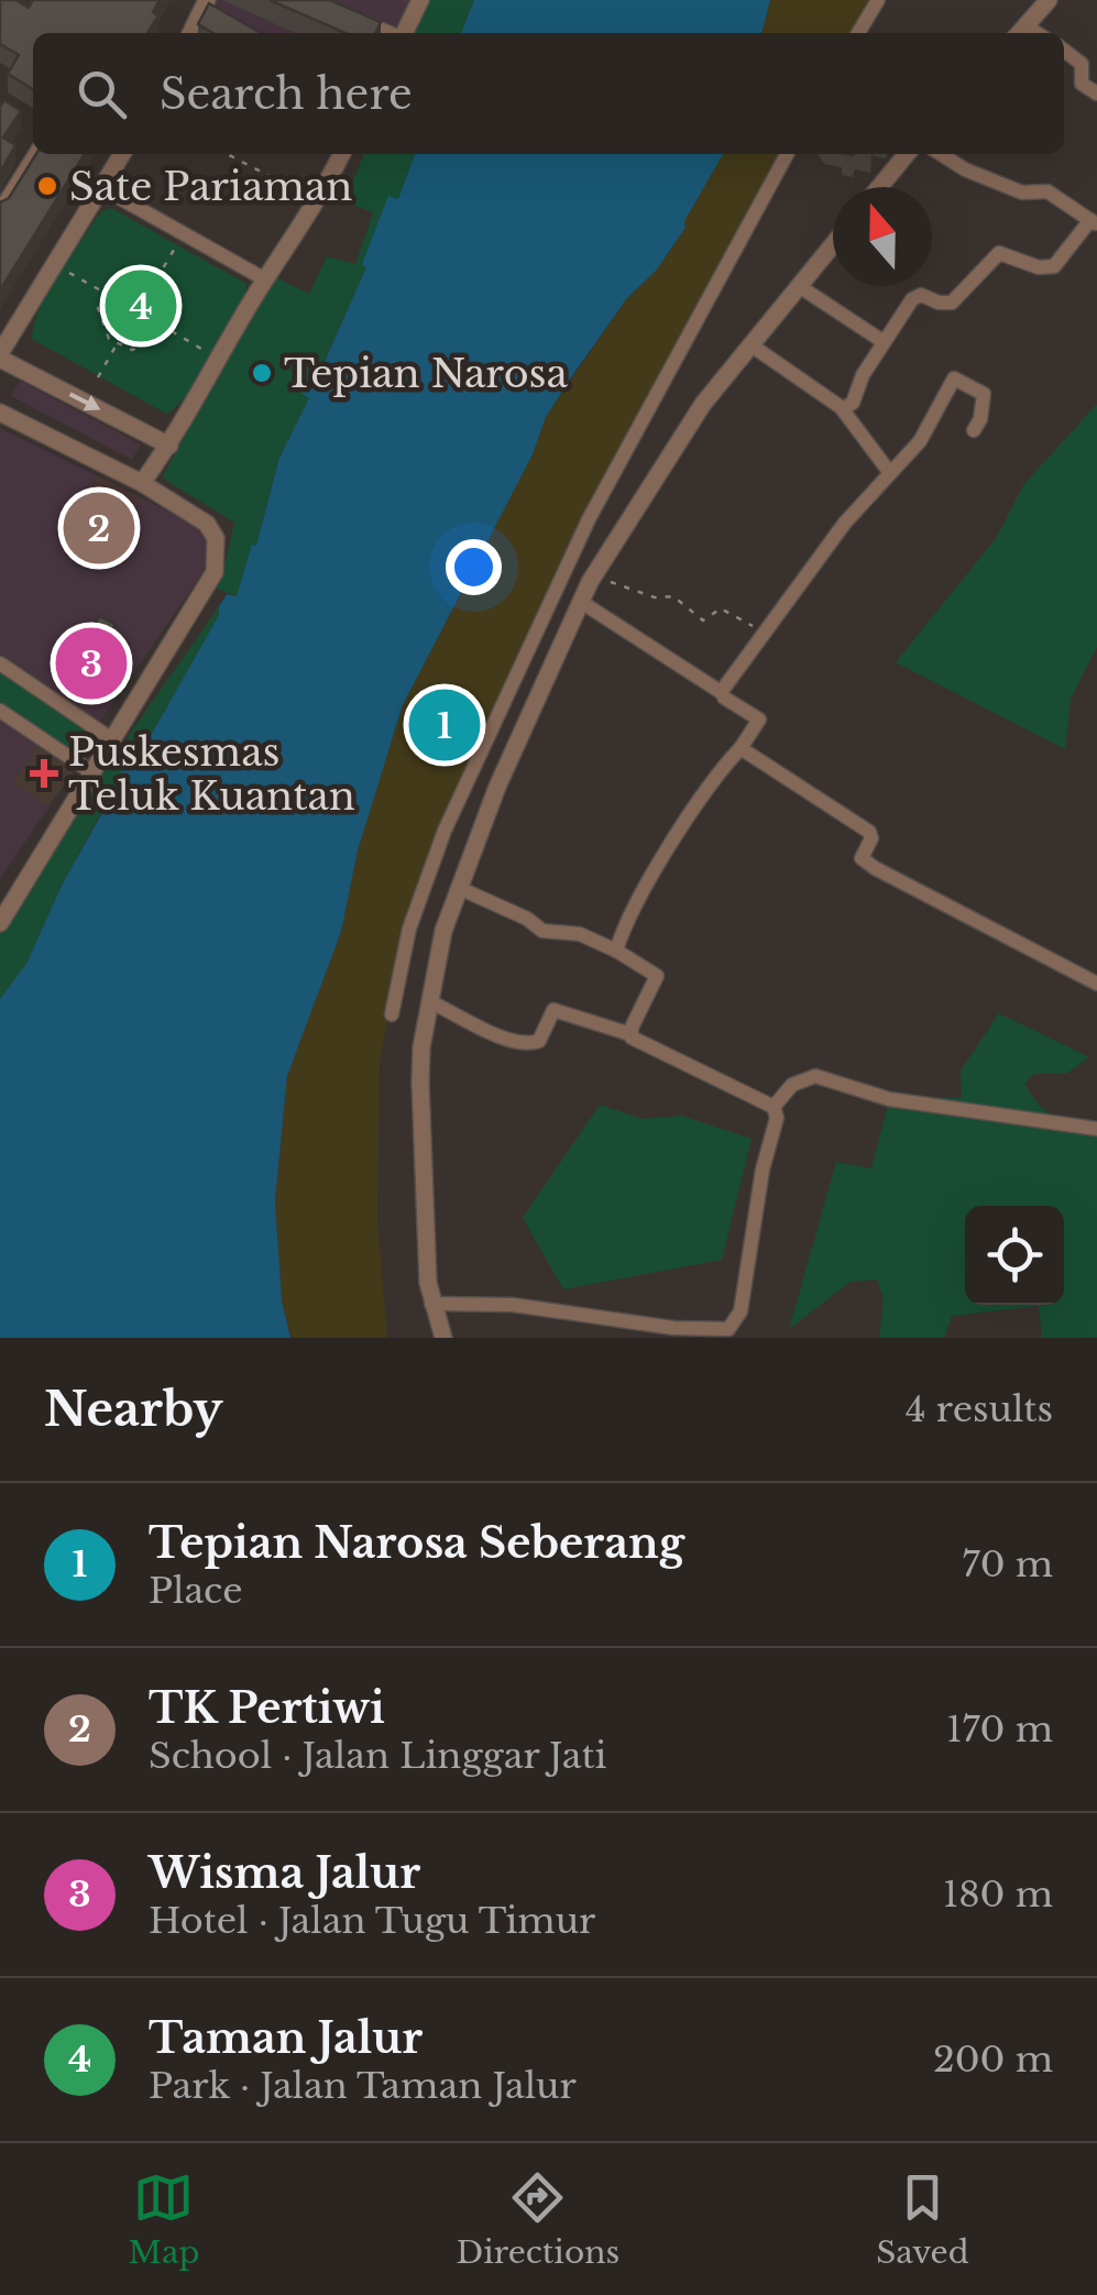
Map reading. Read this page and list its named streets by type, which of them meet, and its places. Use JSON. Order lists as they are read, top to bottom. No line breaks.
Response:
{"places":{"other":["Sate Pariaman","Tepian Narosa"],"health":["Puskesmas Teluk Kuantan"]},"north":"top","page":{"search":"Search here","pins":["4","2","3","1"],"heading":["Nearby","4 results"],"list":[{"mark":"1","name":"Tepian Narosa Seberang","note":"Place","value":"70 m"},{"mark":"2","name":"TK Pertiwi","note":"School · Jalan Linggar Jati","value":"170 m"},{"mark":"3","name":"Wisma Jalur","note":"Hotel · Jalan Tugu Timur","value":"180 m"},{"mark":"4","name":"Taman Jalur","note":"Park · Jalan Taman Jalur","value":"200 m"}],"nav":["Map","Directions","Saved"]}}
